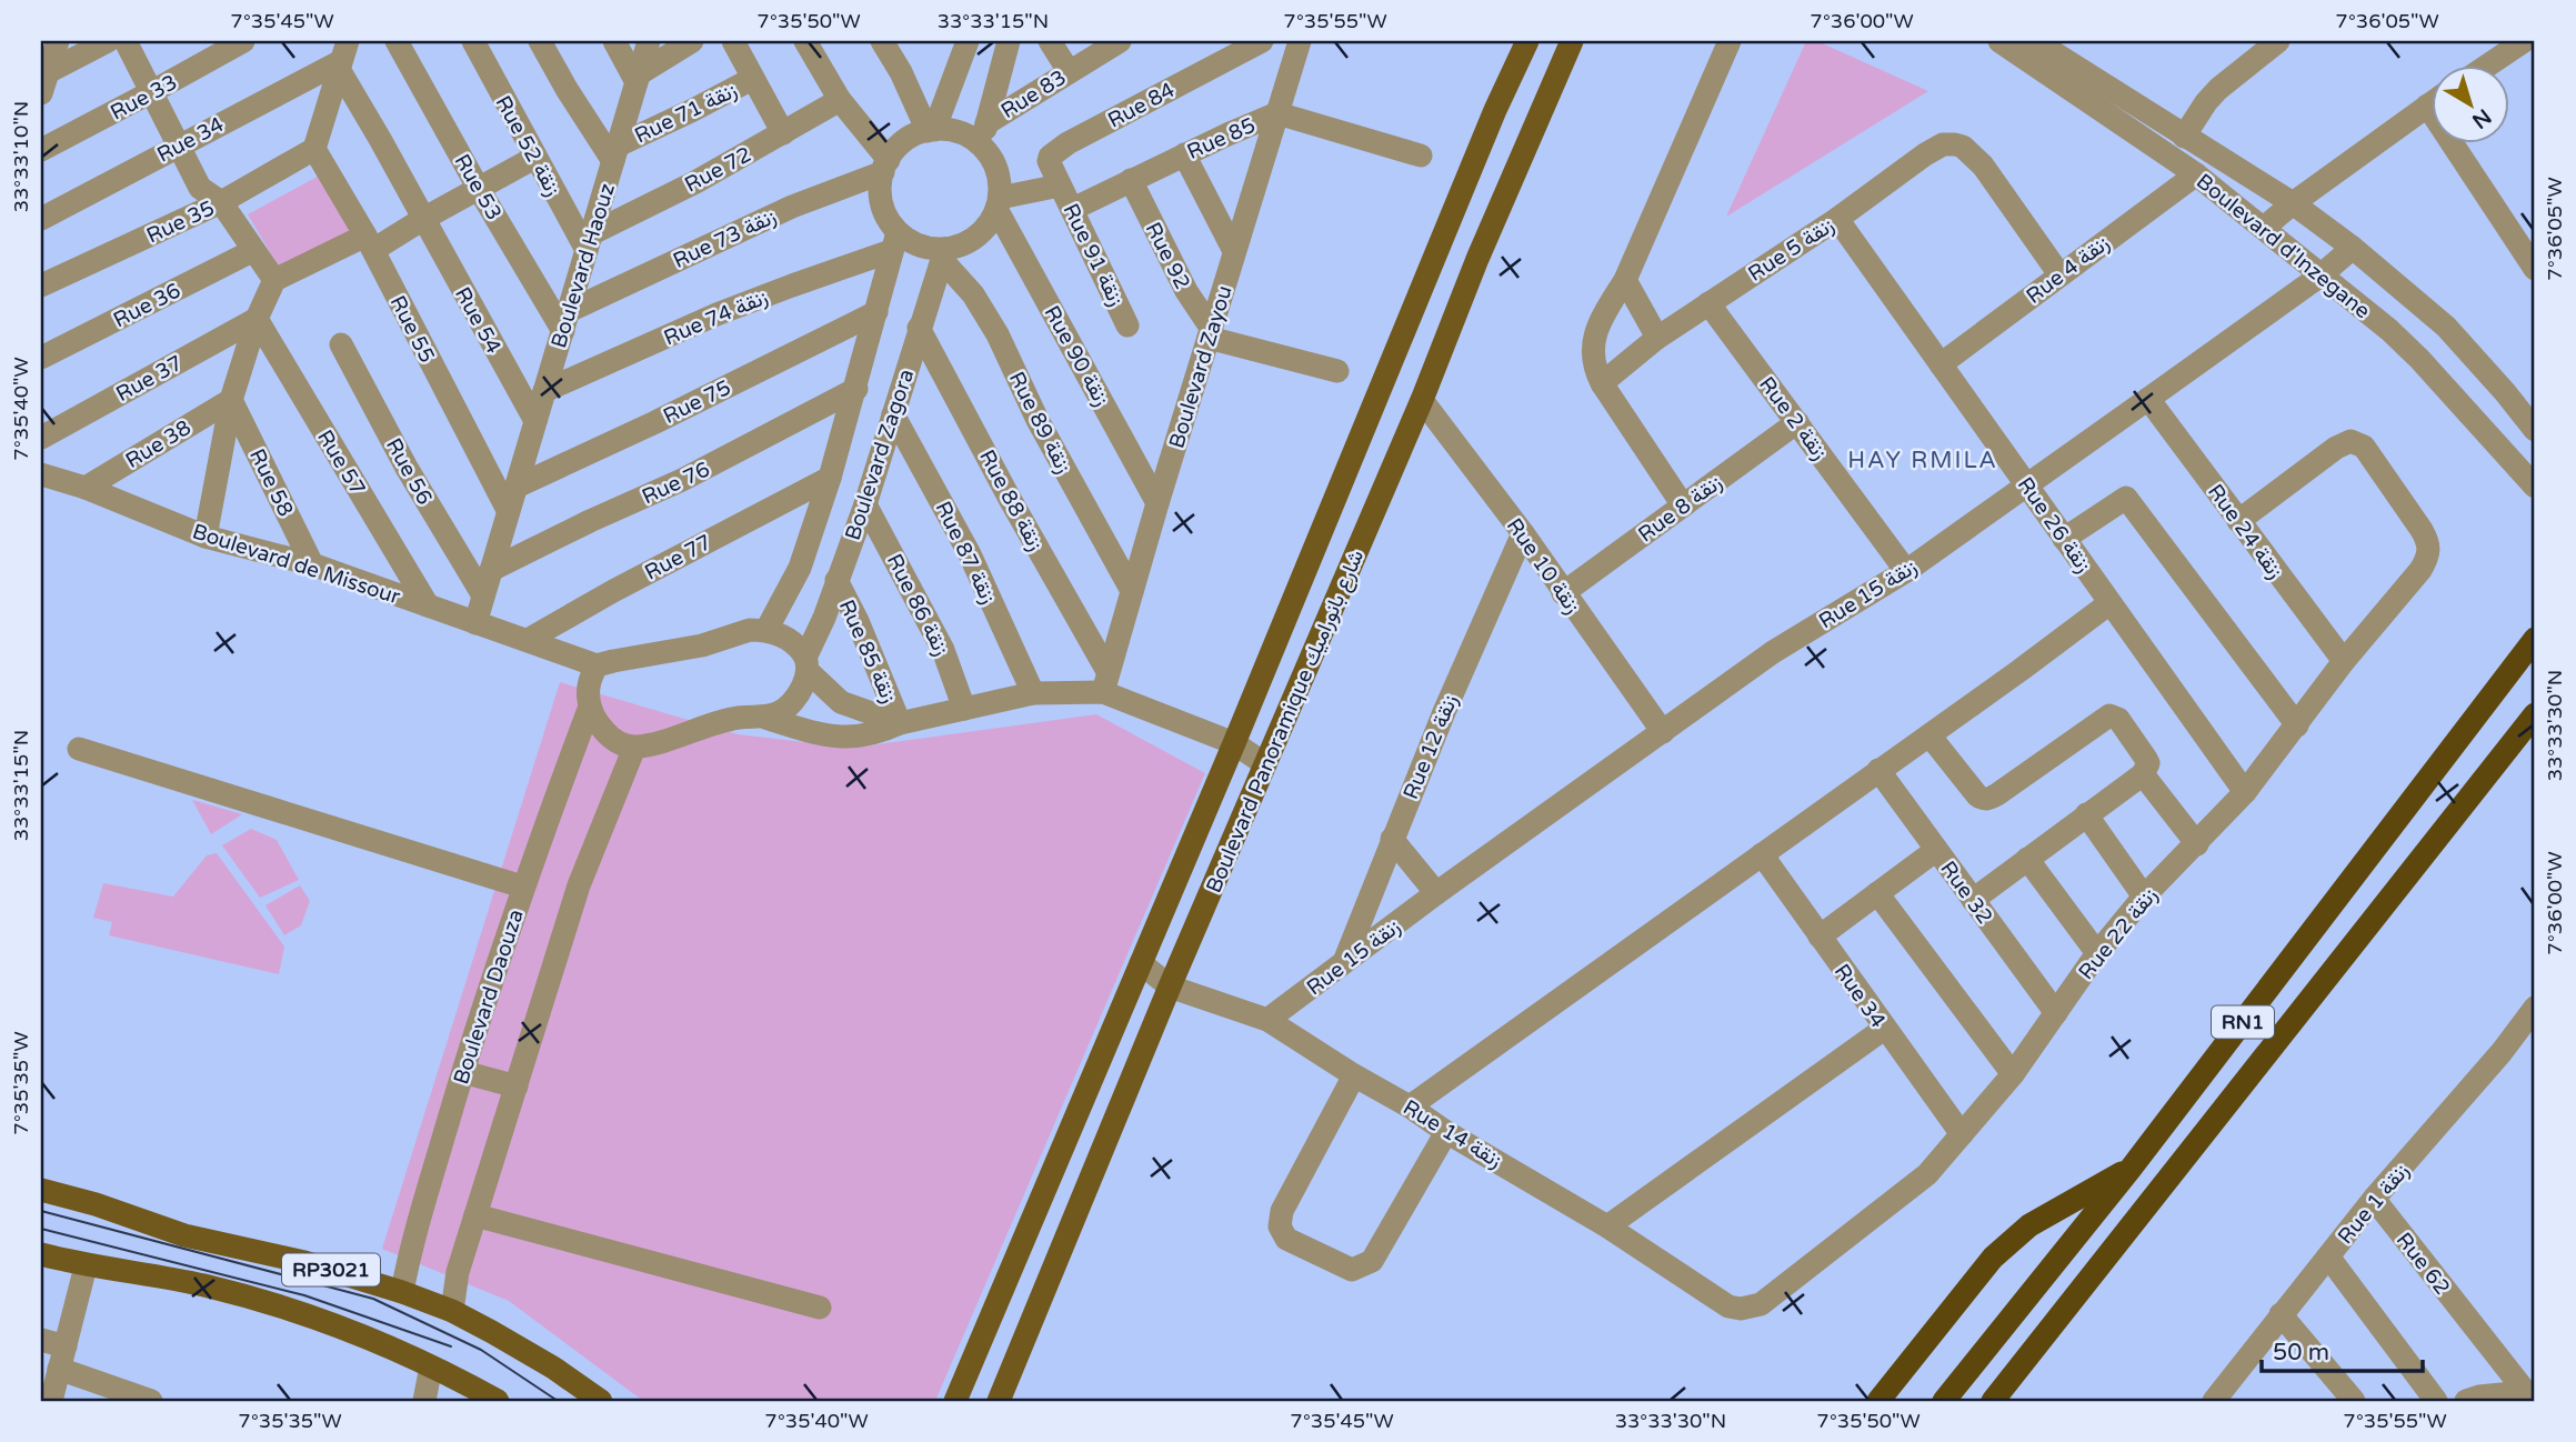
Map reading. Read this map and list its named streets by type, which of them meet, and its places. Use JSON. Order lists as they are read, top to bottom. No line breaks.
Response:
{"streets":{"highway":["RN1"],"main road":["Boulevard Panoramique شارع بانوراميك","RP3021"],"street":["Rue 83","Rue 33","Rue 84","Rue 71 زنقة","Rue 85","Rue 34","Rue 52 زنقة","Rue 72","Rue 53","Rue 35","Rue 73 زنقة","Boulevard d'Inzegane","Rue 5 زنقة","Rue 91 زنقة","Rue 92","Boulevard Haouz","Rue 4 زنقة","Rue 36","Rue 74 زنقة","Rue 54","Rue 55","Rue 90 زنقة","Boulevard Zayou","Rue 37","Rue 75","Rue 2 زنقة","Rue 89 زنقة","Rue 38","Boulevard Zagora","Rue 57","Rue 56","Rue 58","Rue 76","Rue 88 زنقة","Rue 8 زنقة","Rue 26 زنقة","Rue 24 زنقة","Rue 87 زنقة","Rue 77","Boulevard de Missour","Rue 10 زنقة","Rue 15 زنقة","Rue 86 زنقة","Rue 85 زنقة","Rue 12 زنقة","Rue 32","Rue 22 زنقة","Boulevard Daouza","Rue 14 زنقة","Rue 1 زنقة","Rue 62"]},"crossings":[["Rue 83","Rue 73 زنقة"],["Rue 83","Rue 74 زنقة"],["Rue 83","Rue 90 زنقة"],["Rue 83","Rue 89 زنقة"],["Rue 83","Boulevard Zagora"],["Rue 84","Rue 91 زنقة"],["Rue 71 زنقة","Boulevard Haouz"],["Rue 85","Rue 91 زنقة"],["Rue 85","Rue 92"],["Rue 85","Boulevard Zayou"],["Rue 34","Rue 22 زنقة"],["Rue 52 زنقة","Rue 72"],["Rue 52 زنقة","Boulevard Haouz"],["Rue 72","Boulevard Haouz"],["Rue 53","Rue 73 زنقة"],["Rue 53","Boulevard Haouz"],["Rue 35","Rue 55"],["Rue 73 زنقة","Boulevard Haouz"],["Rue 73 زنقة","Rue 74 زنقة"],["Rue 73 زنقة","Rue 90 زنقة"],["Rue 73 زنقة","Rue 89 زنقة"],["Rue 73 زنقة","Boulevard Zagora"],["Boulevard d'Inzegane","Rue 4 زنقة"],["Boulevard d'Inzegane","Rue 15 زنقة"],["Rue 5 زنقة","Rue 4 زنقة"],["Rue 5 زنقة","Rue 2 زنقة"],["Rue 5 زنقة","Rue 26 زنقة"],["Rue 92","Boulevard Zayou"],["Boulevard Haouz","Rue 74 زنقة"],["Boulevard Haouz","Rue 54"],["Boulevard Haouz","Rue 55"],["Boulevard Haouz","Rue 75"],["Boulevard Haouz","Rue 56"],["Boulevard Haouz","Rue 76"],["Boulevard Haouz","Boulevard de Missour"],["Rue 4 زنقة","Rue 26 زنقة"],["Rue 74 زنقة","Rue 90 زنقة"],["Rue 74 زنقة","Rue 89 زنقة"],["Rue 74 زنقة","Boulevard Zagora"],["Rue 90 زنقة","Boulevard Zayou"],["Rue 90 زنقة","Rue 89 زنقة"],["Rue 90 زنقة","Boulevard Zagora"],["Boulevard Zayou","Rue 89 زنقة"],["Boulevard Zayou","Rue 88 زنقة"],["Rue 37","Rue 57"],["Rue 75","Boulevard Zagora"],["Rue 2 زنقة","Rue 8 زنقة"],["Rue 2 زنقة","Rue 15 زنقة"],["Rue 89 زنقة","Boulevard Zagora"],["Rue 38","Rue 58"],["Rue 38","Boulevard de Missour"],["Boulevard Zagora","Rue 76"],["Boulevard Zagora","Rue 88 زنقة"],["Boulevard Zagora","Rue 87 زنقة"],["Boulevard Zagora","Rue 77"],["Boulevard Zagora","Rue 86 زنقة"],["Boulevard Zagora","Rue 85 زنقة"],["Rue 57","Boulevard de Missour"],["Rue 58","Boulevard de Missour"],["Rue 8 زنقة","Rue 10 زنقة"],["Rue 26 زنقة","Rue 15 زنقة"],["Rue 26 زنقة","Rue 22 زنقة"],["Rue 24 زنقة","Rue 15 زنقة"],["Rue 24 زنقة","Rue 22 زنقة"],["Rue 77","Boulevard de Missour"],["Rue 10 زنقة","Rue 15 زنقة"],["Rue 10 زنقة","Boulevard Panoramique شارع بانوراميك"],["Rue 10 زنقة","Rue 12 زنقة"],["Rue 15 زنقة","Rue 12 زنقة"],["Rue 15 زنقة","Rue 14 زنقة"],["Boulevard Panoramique شارع بانوراميك","Rue 14 زنقة"],["Rue 32","Rue 22 زنقة"],["Rue 22 زنقة","Rue 14 زنقة"],["Boulevard Daouza","RP3021"],["Rue 1 زنقة","Rue 62"]],"districts":["HAY RMILA"],"scale_bar":"50 m","north":"bottom right","coordinates":["7°35'45\"W","7°35'50\"W","33°33'15\"N","7°35'55\"W","7°36'00\"W","7°36'05\"W","33°33'10\"N","7°35'40\"W","33°33'30\"N","7°35'35\"W"]}
